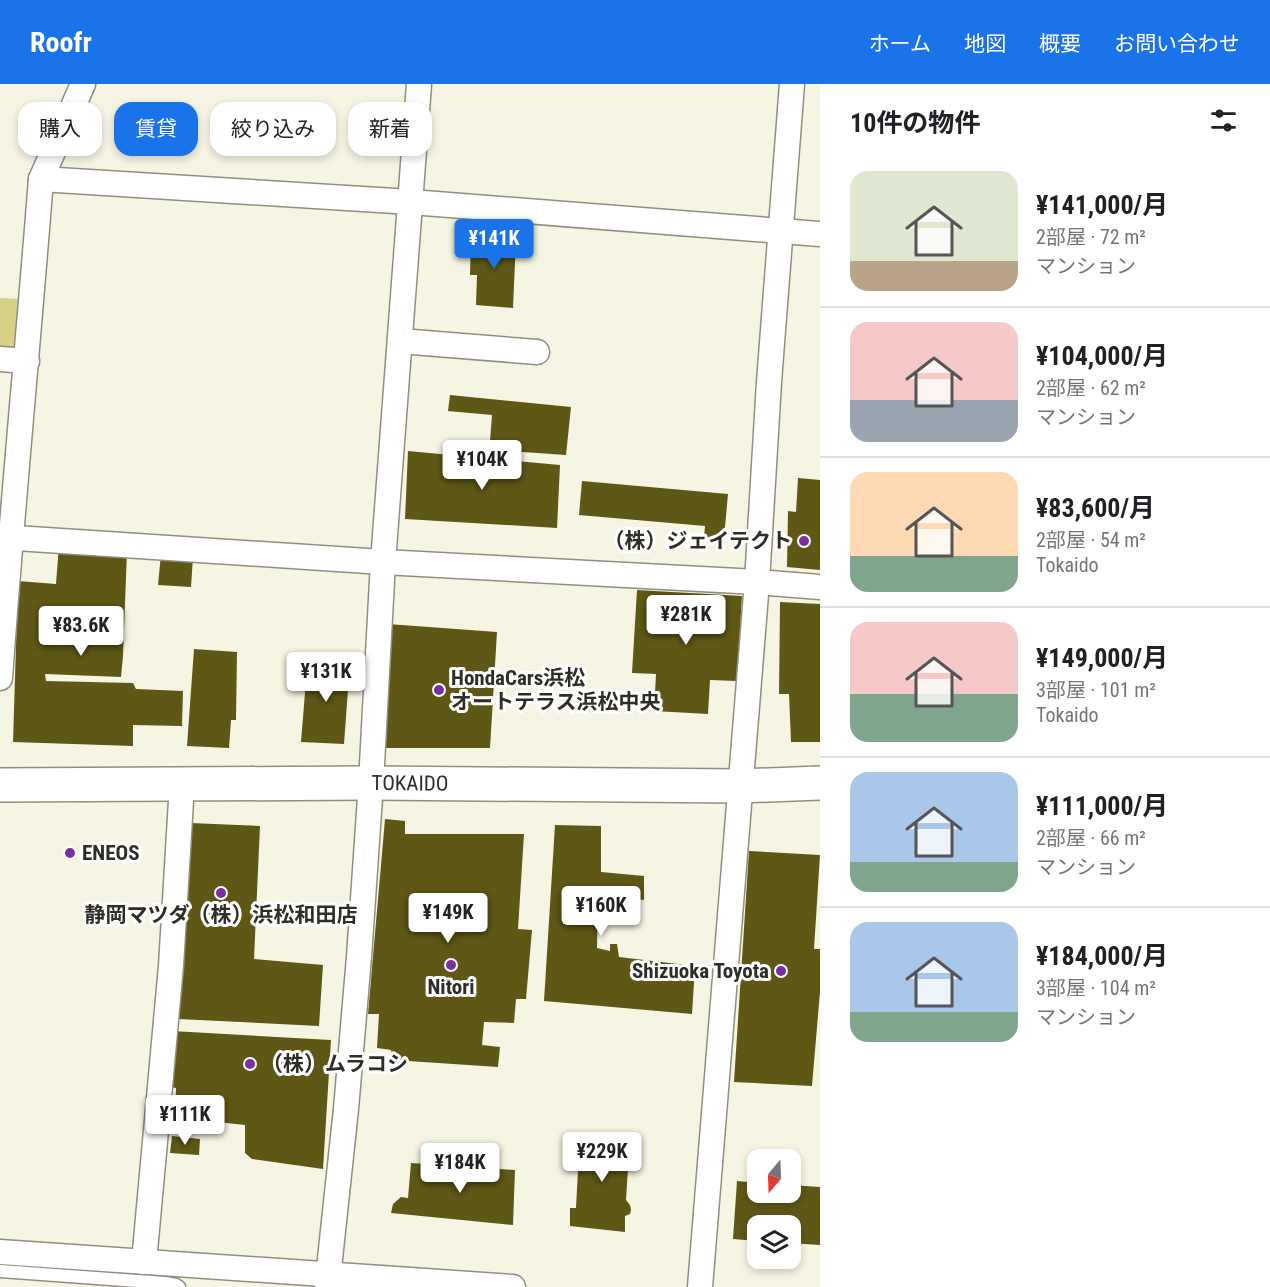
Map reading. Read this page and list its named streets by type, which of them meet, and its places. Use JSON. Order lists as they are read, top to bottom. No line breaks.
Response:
{"streets":{"highway":["TOKAIDO"]},"places":["（株）ジェイテクト","HondaCars浜松 オートテラス浜松中央","ENEOS","静岡マツダ（株）浜松和田店","Nitori","Shizuoka Toyota","（株）ムラコシ"],"north":"bottom","page":{"header":"Roofr","nav":["ホーム","地図","概要","お問い合わせ"],"heading":"10件の物件","chip":["購入","賃貸","絞り込み","新着"],"list":[{"name":"¥141,000/月","note":"2部屋 · 72 m² · マンション"},{"name":"¥104,000/月","note":"2部屋 · 62 m² · マンション"},{"name":"¥83,600/月","note":"2部屋 · 54 m² · Tokaido"},{"name":"¥149,000/月","note":"3部屋 · 101 m² · Tokaido"},{"name":"¥111,000/月","note":"2部屋 · 66 m² · マンション"},{"name":"¥184,000/月","note":"3部屋 · 104 m² · マンション"}],"price":["¥141K","¥104K","¥281K","¥83.6K","¥131K","¥160K","¥149K","¥111K","¥229K","¥184K"]}}
